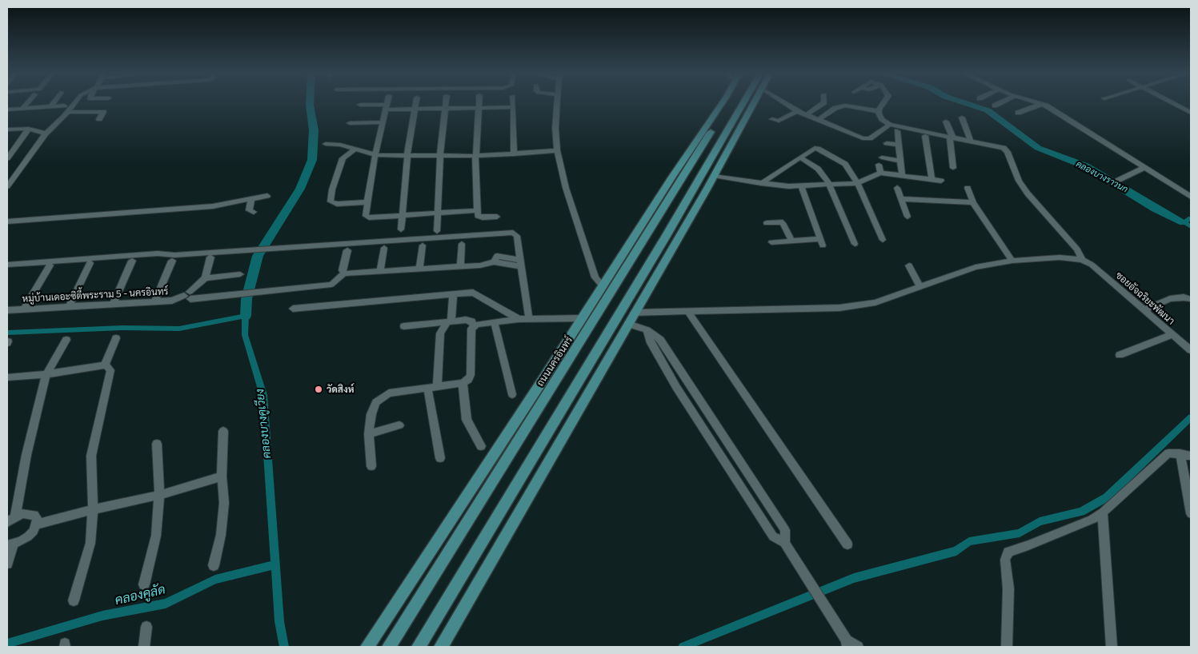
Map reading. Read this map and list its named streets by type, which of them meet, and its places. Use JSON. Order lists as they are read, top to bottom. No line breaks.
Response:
{"streets":{"main road":["ถนนนครอินทร์"],"street":["หมู่บ้านเดอะซิตี้พระราม 5 - นครอินทร์","ซอยอัจฉริยะพัฒนา"]},"water":["คลองบางราวนก","คลองบางคูเวียง","คลองคูลัด"],"places":["วัดสิงห์"]}
